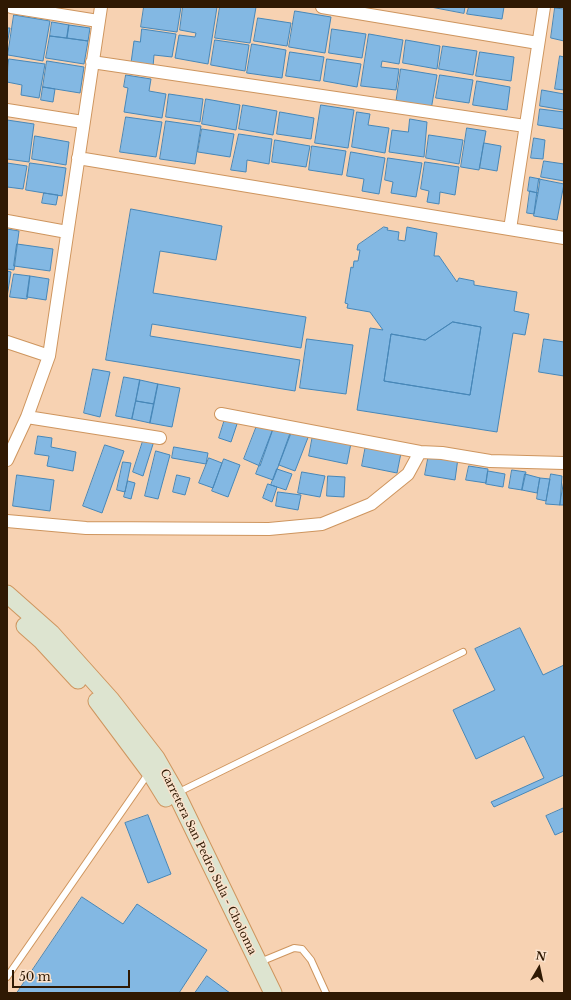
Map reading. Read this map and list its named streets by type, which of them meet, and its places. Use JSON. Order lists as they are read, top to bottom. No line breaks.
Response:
{"streets":{"main road":["Carretera San Pedro Sula - Choloma"]},"scale_bar":"50 m","north":"top"}
